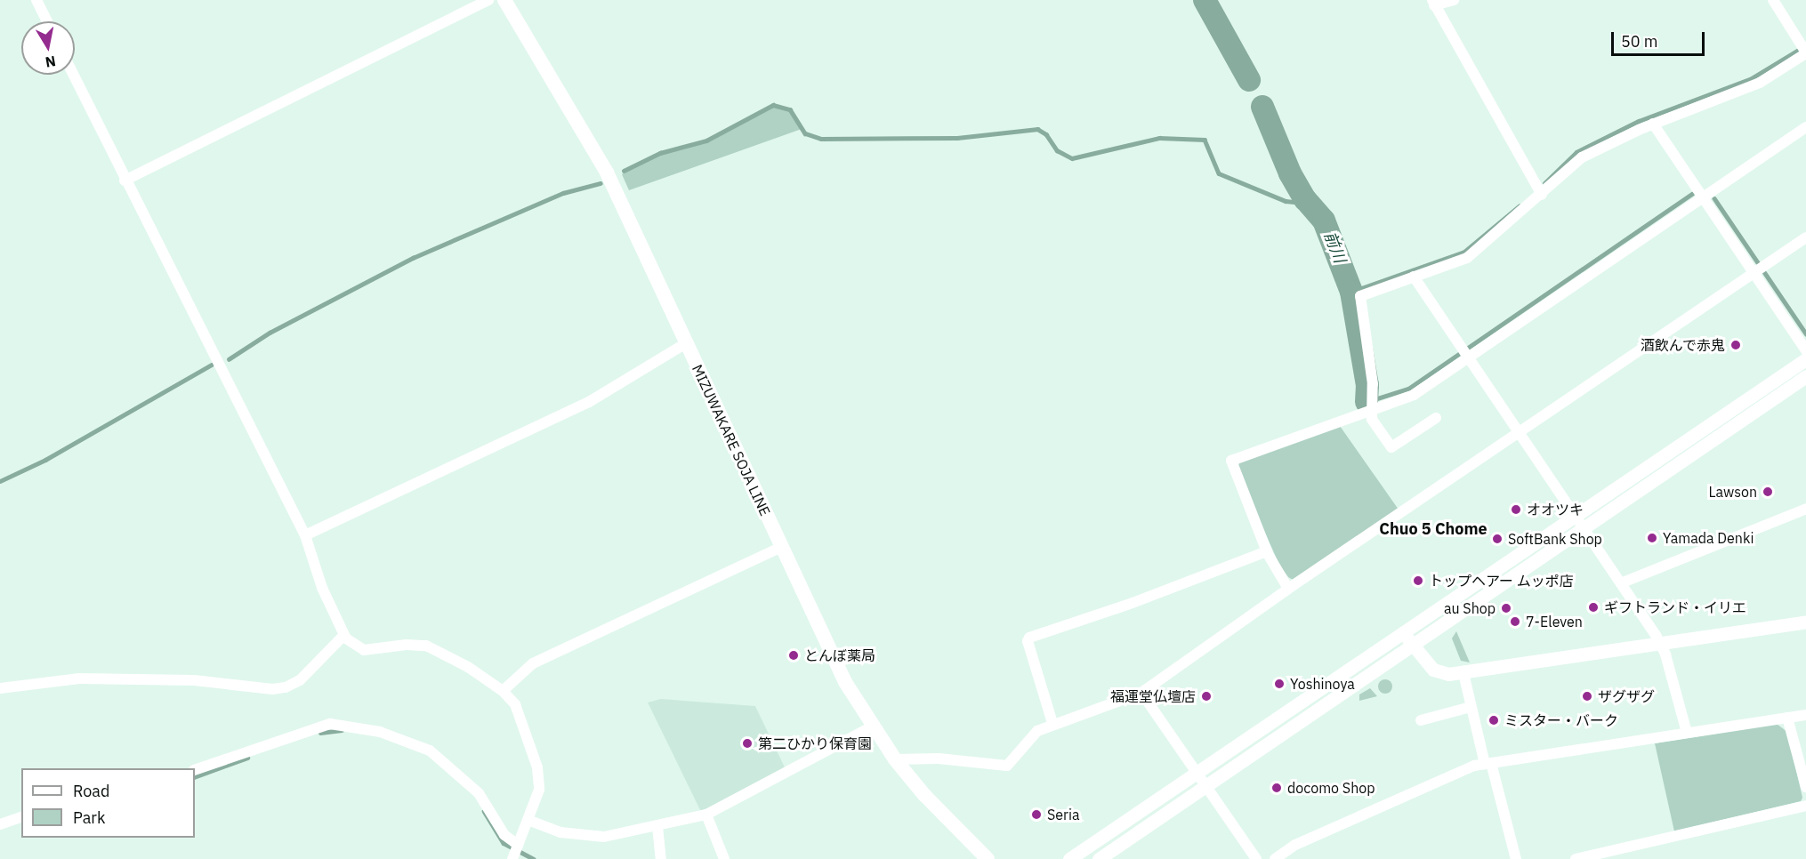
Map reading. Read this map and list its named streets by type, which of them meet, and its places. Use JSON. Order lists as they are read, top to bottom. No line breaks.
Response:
{"streets":{"main road":["MIZUWAKARE SOJA LINE"]},"districts":["Chuo 5 Chome"],"water":["前川"],"places":["酒飲んで赤鬼","Lawson","オオツキ","Yamada Denki","SoftBank Shop","トップヘアー ムッポ店","ギフトランド・イリエ","au Shop","7-Eleven","とんぼ薬局","Yoshinoya","福運堂仏壇店","ザグザグ","ミスター・バーク","第二ひかり保育園","docomo Shop","Seria"],"legend":["Road","Park"],"scale_bar":"50 m","north":"bottom"}
